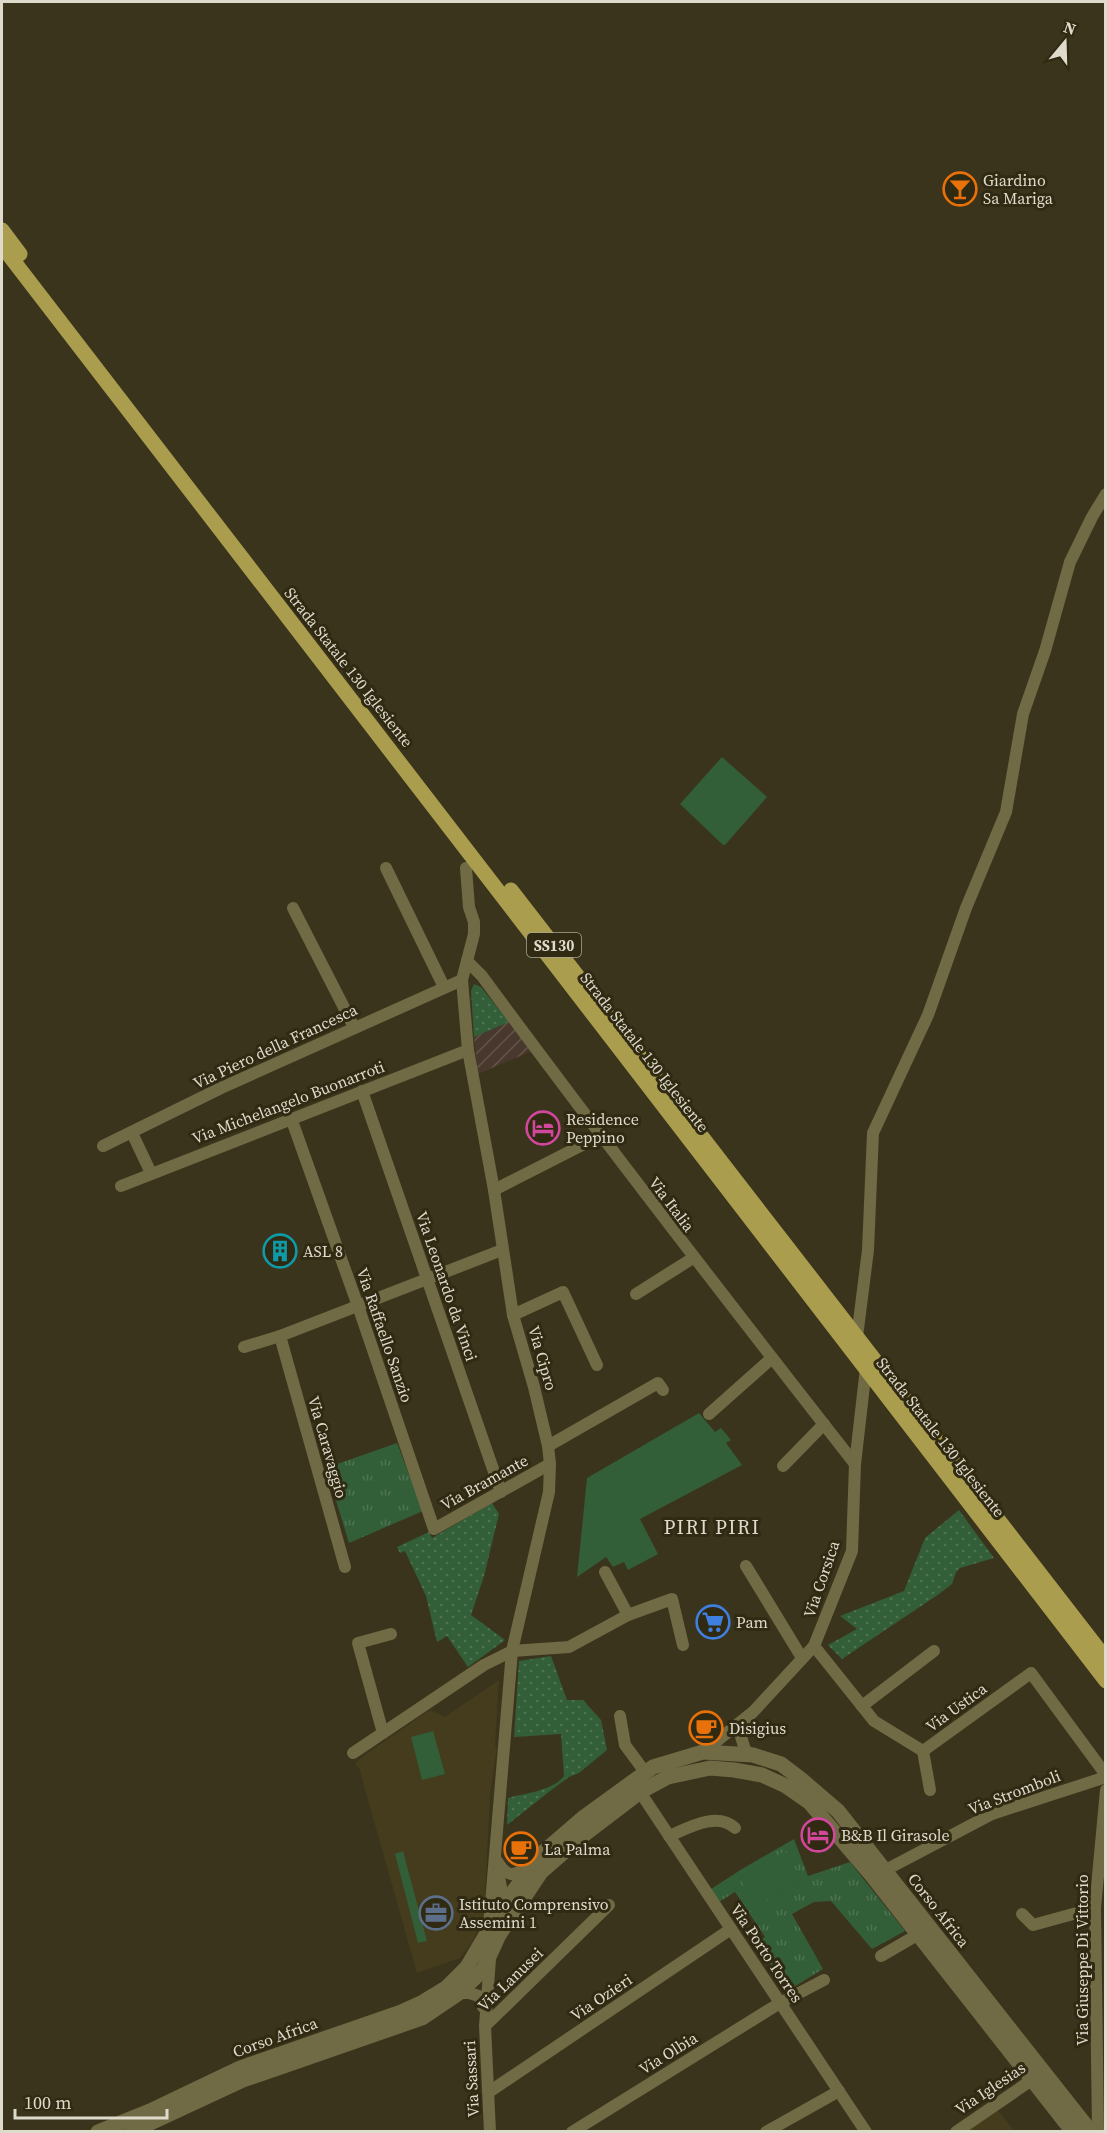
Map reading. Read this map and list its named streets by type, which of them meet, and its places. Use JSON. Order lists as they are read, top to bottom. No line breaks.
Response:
{"streets":{"main road":["Strada Statale 130 Iglesiente","SS130"],"street":["Via Piero della Francesca","Via Michelangelo Buonarroti","Via Italia","Via Leonardo da Vinci","Via Raffaello Sanzio","Via Cipro","Via Caravaggio","Via Bramante","Via Corsica","Via Ustica","Via Stromboli","Corso Africa","Via Porto Torres","Via Giuseppe Di Vittorio","Via Lanusei","Via Ozieri","Via Olbia","Via Sassari","Via Iglesias"]},"crossings":[["Strada Statale 130 Iglesiente","Via Corsica"],["Via Piero della Francesca","Via Cipro"],["Via Michelangelo Buonarroti","Via Leonardo da Vinci"],["Via Michelangelo Buonarroti","Via Raffaello Sanzio"],["Via Michelangelo Buonarroti","Via Cipro"],["Via Italia","Via Cipro"],["Via Italia","Via Corsica"],["Via Leonardo da Vinci","Via Bramante"],["Via Raffaello Sanzio","Via Bramante"],["Via Cipro","Via Bramante"],["Via Cipro","Corso Africa"],["Via Corsica","Via Ustica"],["Via Corsica","Corso Africa"],["Via Ustica","Via Stromboli"],["Via Stromboli","Corso Africa"],["Corso Africa","Via Porto Torres"],["Corso Africa","Via Sassari"],["Corso Africa","Via Iglesias"],["Via Porto Torres","Via Ozieri"],["Via Porto Torres","Via Olbia"],["Via Lanusei","Via Sassari"],["Via Ozieri","Via Sassari"]],"districts":["PIRI PIRI"],"places":{"bar":["Giardino Sa Mariga"],"hotel":["Residence Peppino","B&B Il Girasole"],"building":["ASL 8"],"supermarket":["Pam"],"cafe":["Disigius","La Palma"],"office":["Istituto Comprensivo Assemini 1"]},"scale_bar":"100 m","north":"top"}
